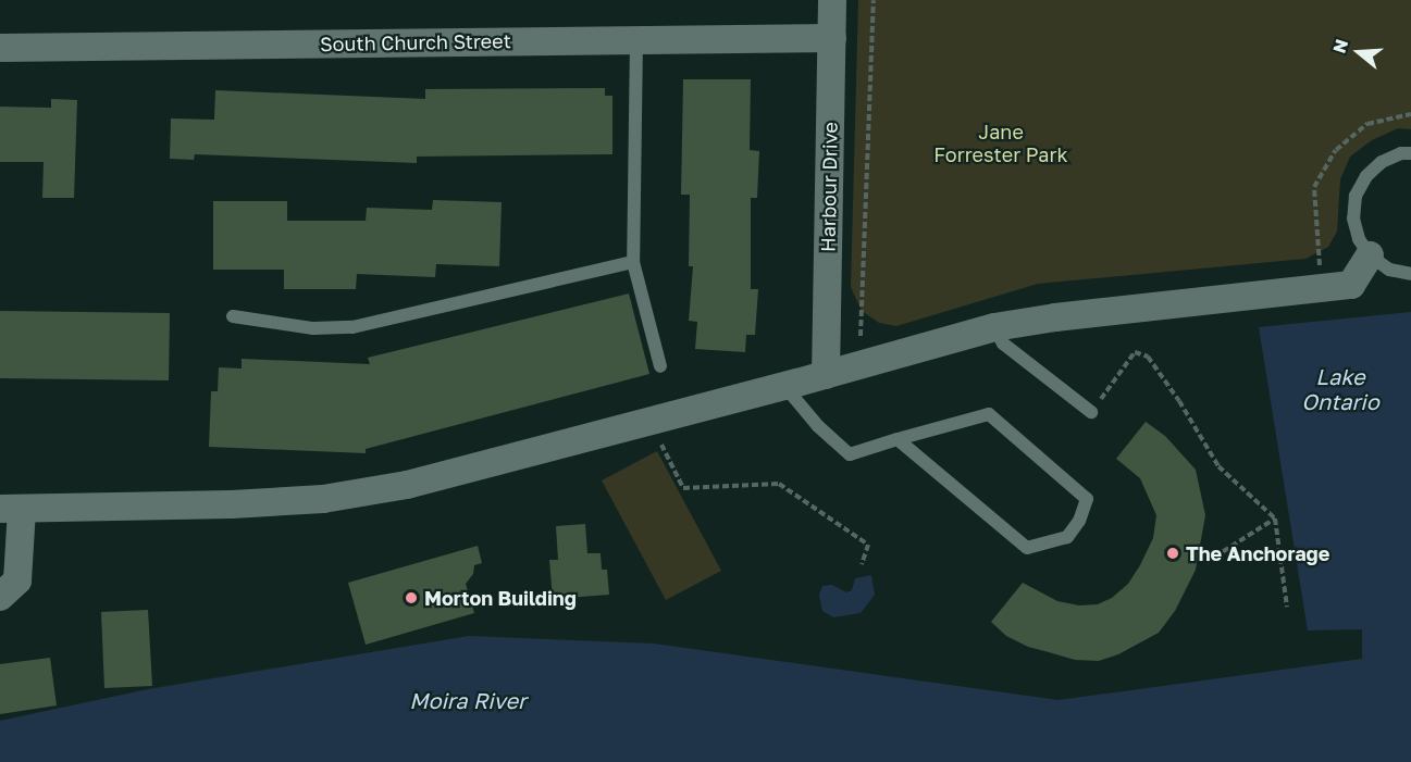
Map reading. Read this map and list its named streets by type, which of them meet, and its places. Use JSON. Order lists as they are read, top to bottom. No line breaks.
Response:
{"streets":{"street":["South Church Street","Harbour Drive"]},"crossings":[["South Church Street","Harbour Drive"]],"water":["Lake Ontario","Moira River"],"parks":["Jane Forrester Park"],"places":["The Anchorage","Morton Building"],"north":"left"}
